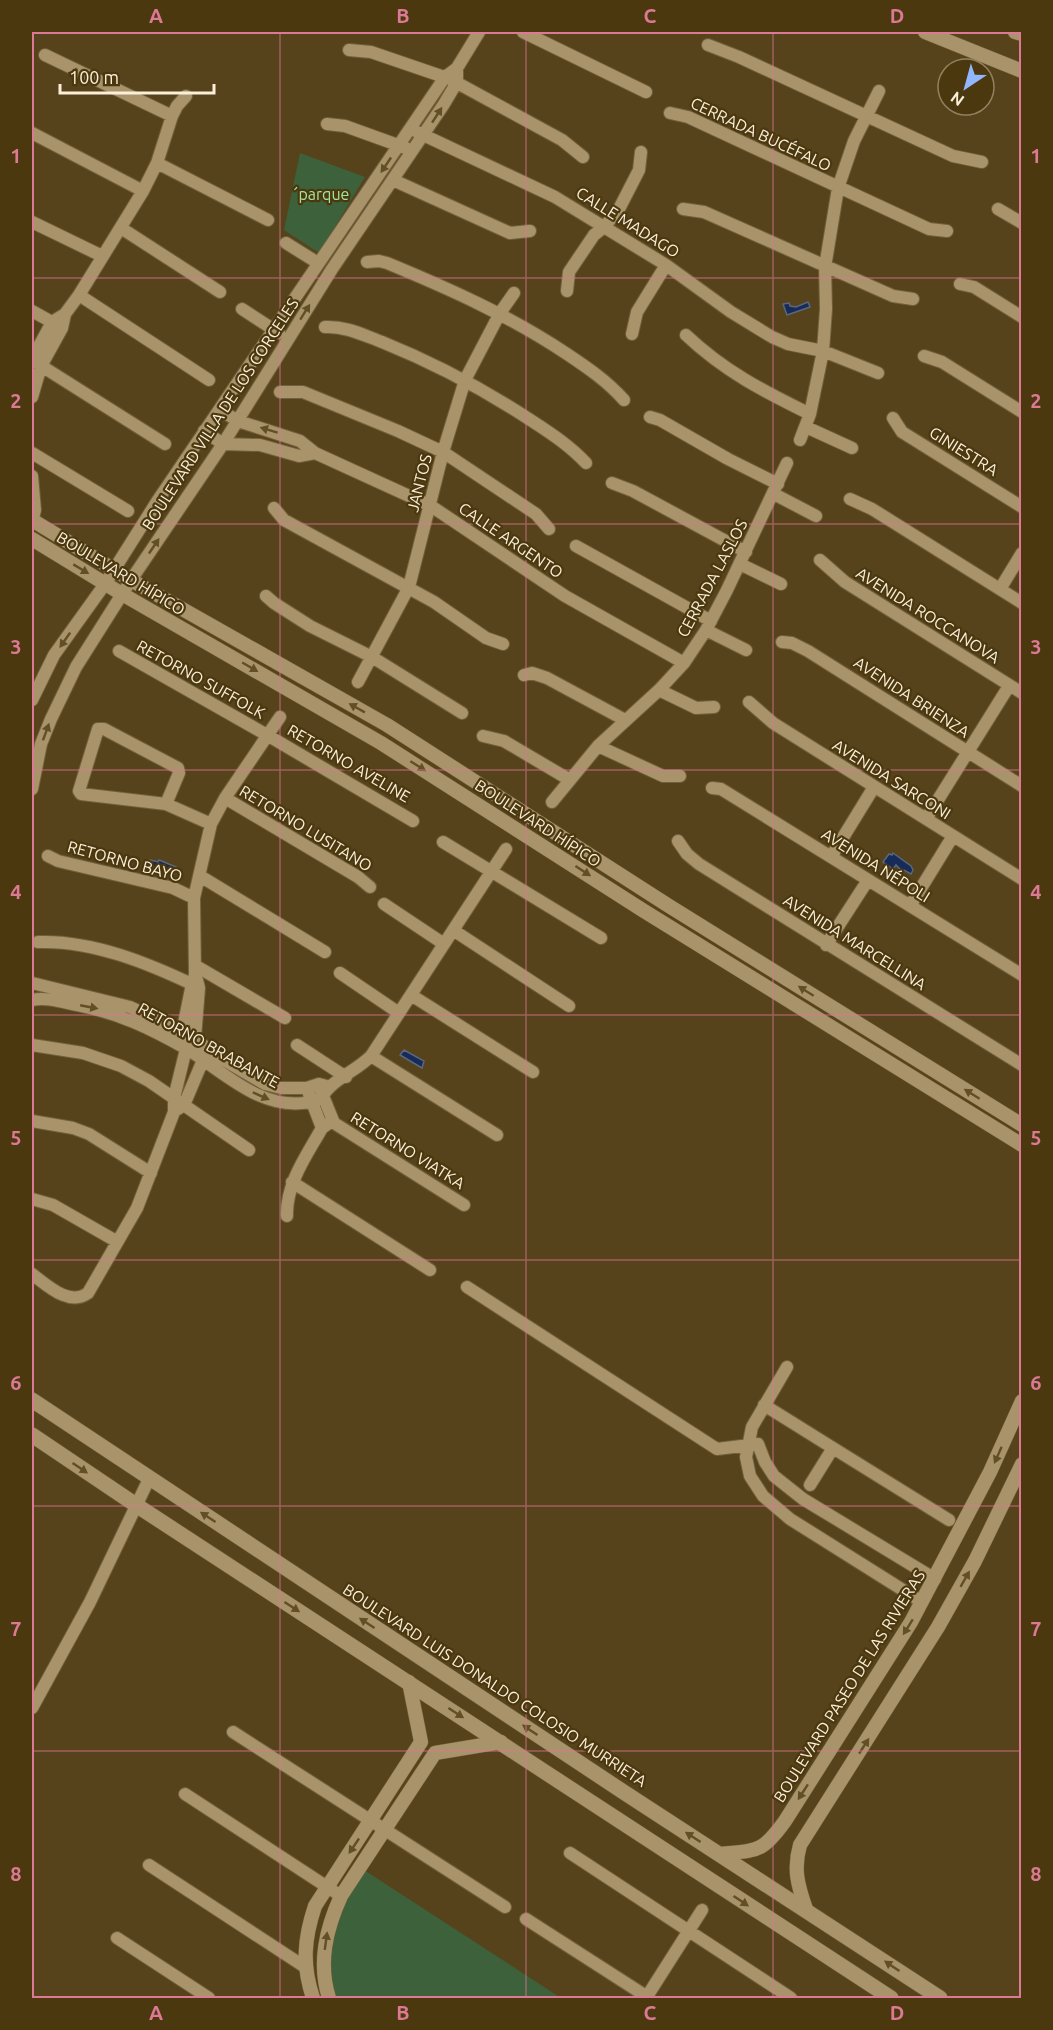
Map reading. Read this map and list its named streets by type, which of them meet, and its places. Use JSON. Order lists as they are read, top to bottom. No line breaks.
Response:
{"streets":{"main road":["BOULEVARD LUIS DONALDO COLOSIO MURRIETA"],"street":["CERRADA BUCÉFALO","CALLE MADAGO","BOULEVARD VILLA DE LOS CORCELES","GINIESTRA","JANTOS","CALLE ARGENTO","BOULEVARD HÍPICO","CERRADA LASLOS","AVENIDA ROCCANOVA","RETORNO SUFFOLK","AVENIDA BRIENZA","RETORNO AVELINE","AVENIDA SARCONI","RETORNO LUSITANO","RETORNO BAYO","AVENIDA NÉPOLI","AVENIDA MARCELLINA","RETORNO BRABANTE","RETORNO VIATKA","BOULEVARD PASEO DE LAS RIVIERAS"]},"crossings":[["CALLE MADAGO","BOULEVARD VILLA DE LOS CORCELES"],["BOULEVARD VILLA DE LOS CORCELES","CALLE ARGENTO"],["BOULEVARD VILLA DE LOS CORCELES","BOULEVARD HÍPICO"],["JANTOS","CALLE ARGENTO"],["CALLE ARGENTO","CERRADA LASLOS"],["RETORNO SUFFOLK","RETORNO AVELINE"],["BOULEVARD LUIS DONALDO COLOSIO MURRIETA","BOULEVARD PASEO DE LAS RIVIERAS"]],"parks":["´parque"],"scale_bar":"100 m","north":"bottom left","grid":{"columns":["A","B","C","D"],"rows":["1","2","3","4","5","6","7","8"]}}
